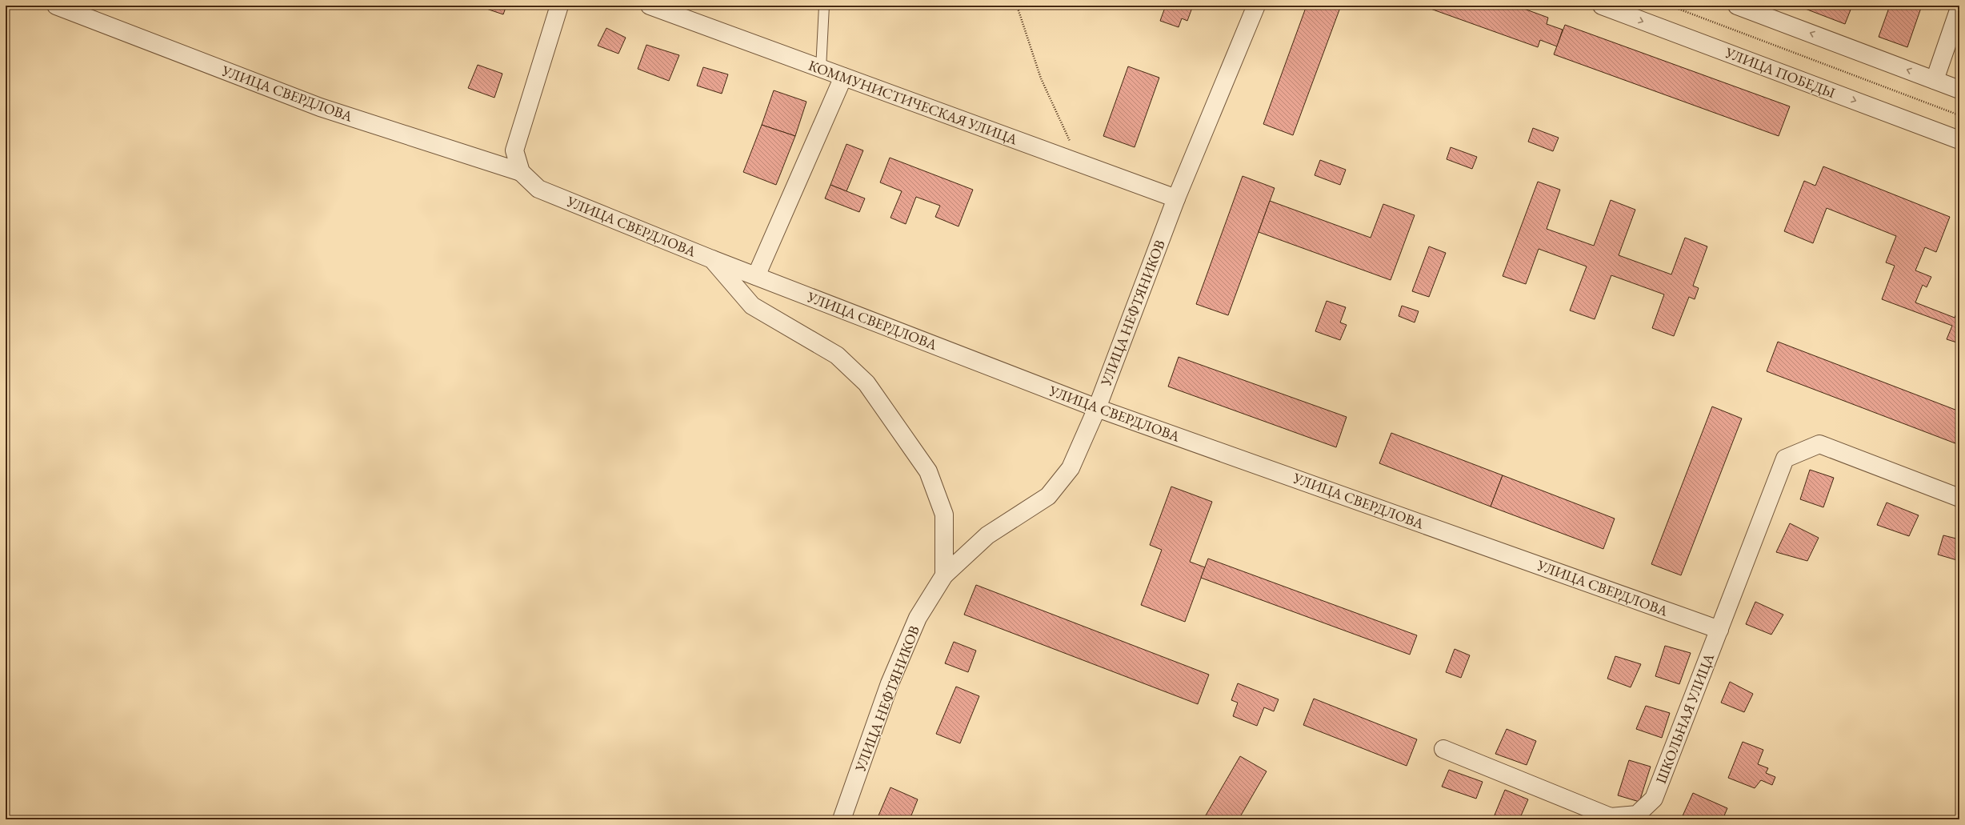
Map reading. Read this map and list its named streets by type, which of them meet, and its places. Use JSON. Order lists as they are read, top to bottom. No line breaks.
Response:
{"streets":{"street":["УЛИЦА ПОБЕДЫ","УЛИЦА СВЕРДЛОВА","КОММУНИСТИЧЕСКАЯ УЛИЦА","УЛИЦА НЕФТЯНИКОВ","ШКОЛЬНАЯ УЛИЦА"]},"crossings":[["УЛИЦА СВЕРДЛОВА","УЛИЦА НЕФТЯНИКОВ"],["УЛИЦА СВЕРДЛОВА","ШКОЛЬНАЯ УЛИЦА"],["КОММУНИСТИЧЕСКАЯ УЛИЦА","УЛИЦА НЕФТЯНИКОВ"]]}
